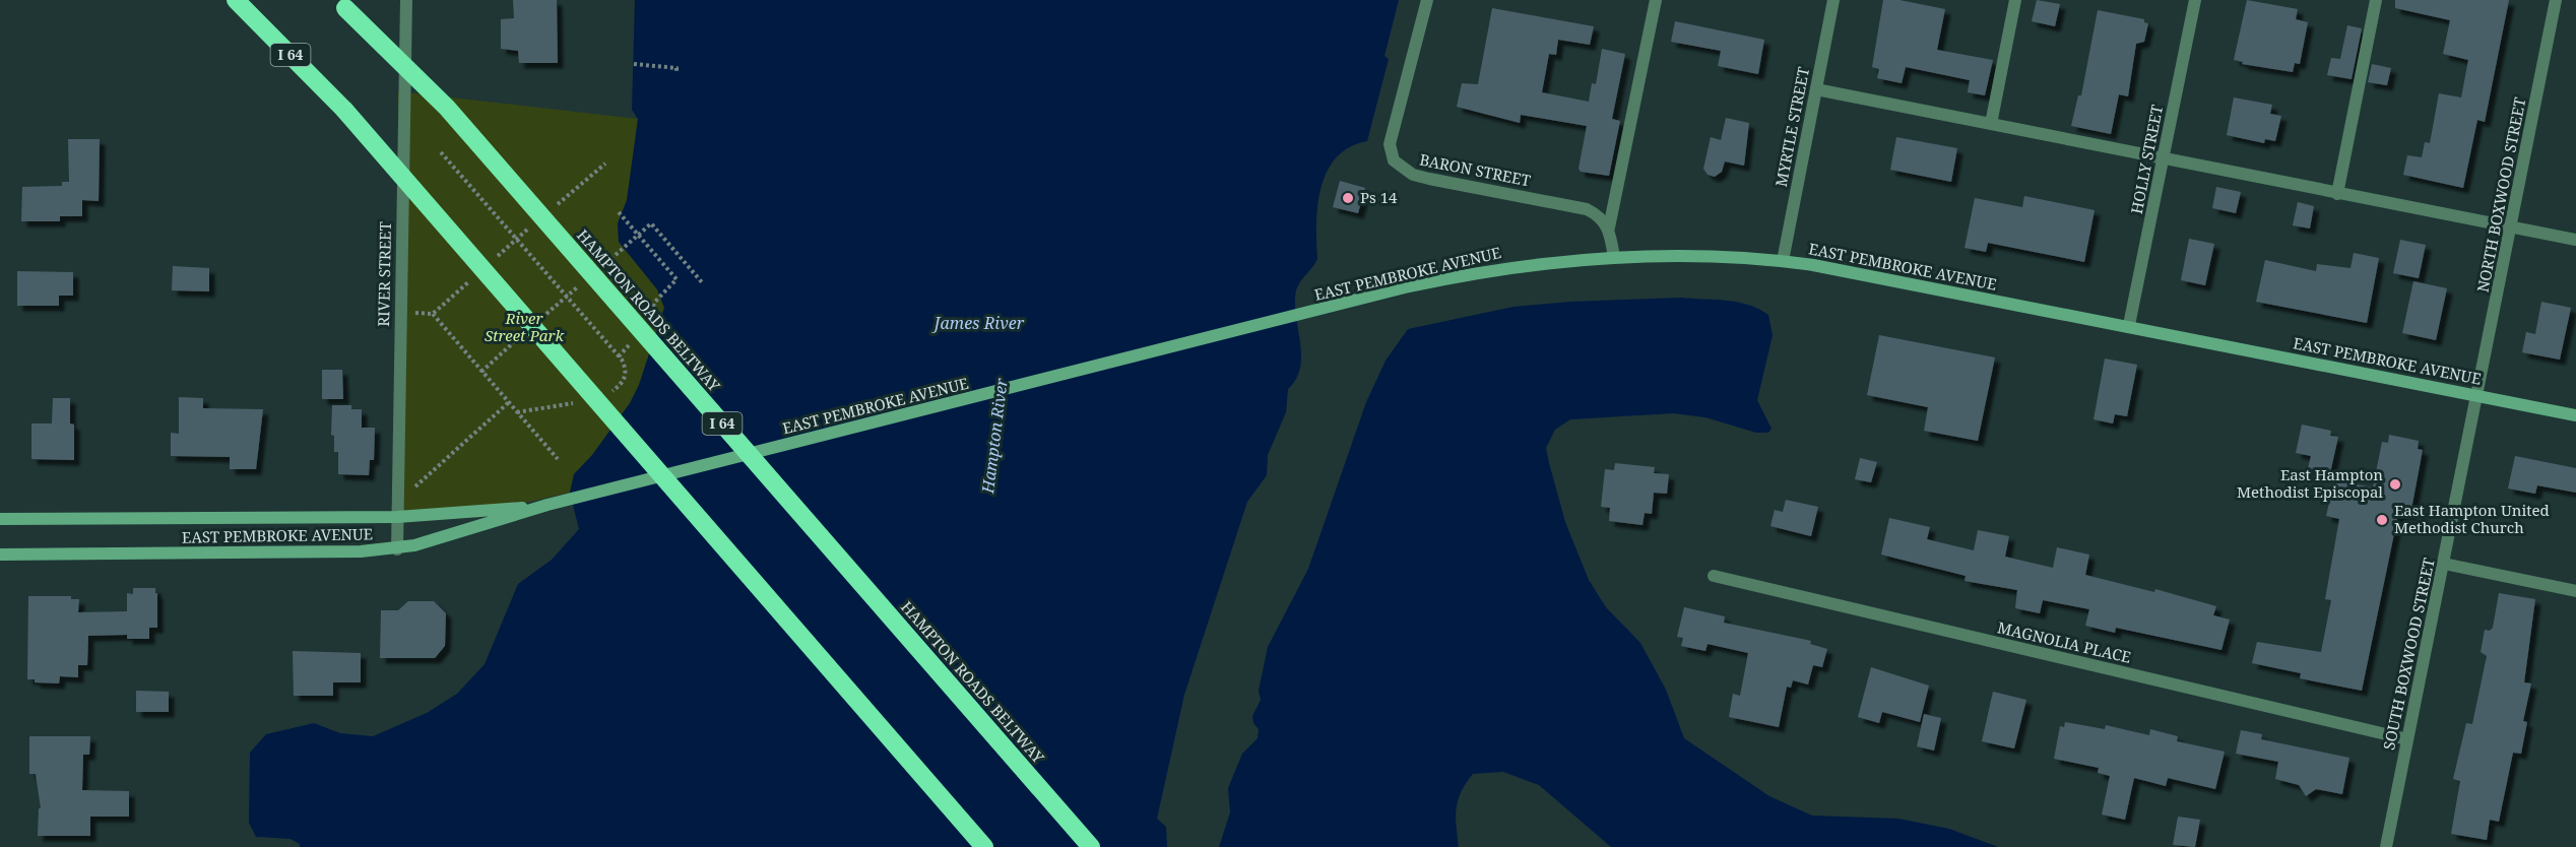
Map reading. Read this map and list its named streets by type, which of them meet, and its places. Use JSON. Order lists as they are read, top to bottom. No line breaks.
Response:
{"streets":{"highway":["I 64","HAMPTON ROADS BELTWAY"],"main road":["EAST PEMBROKE AVENUE"],"street":["MYRTLE STREET","HOLLY STREET","BARON STREET","NORTH BOXWOOD STREET","RIVER STREET","MAGNOLIA PLACE","SOUTH BOXWOOD STREET"]},"crossings":[["MYRTLE STREET","EAST PEMBROKE AVENUE"],["HOLLY STREET","EAST PEMBROKE AVENUE"],["NORTH BOXWOOD STREET","EAST PEMBROKE AVENUE"],["NORTH BOXWOOD STREET","SOUTH BOXWOOD STREET"],["EAST PEMBROKE AVENUE","RIVER STREET"],["EAST PEMBROKE AVENUE","SOUTH BOXWOOD STREET"],["MAGNOLIA PLACE","SOUTH BOXWOOD STREET"]],"water":["James River","Hampton River"],"parks":["River Street Park"],"places":["Ps 14","East Hampton Methodist Episcopal","East Hampton United Methodist Church"]}
